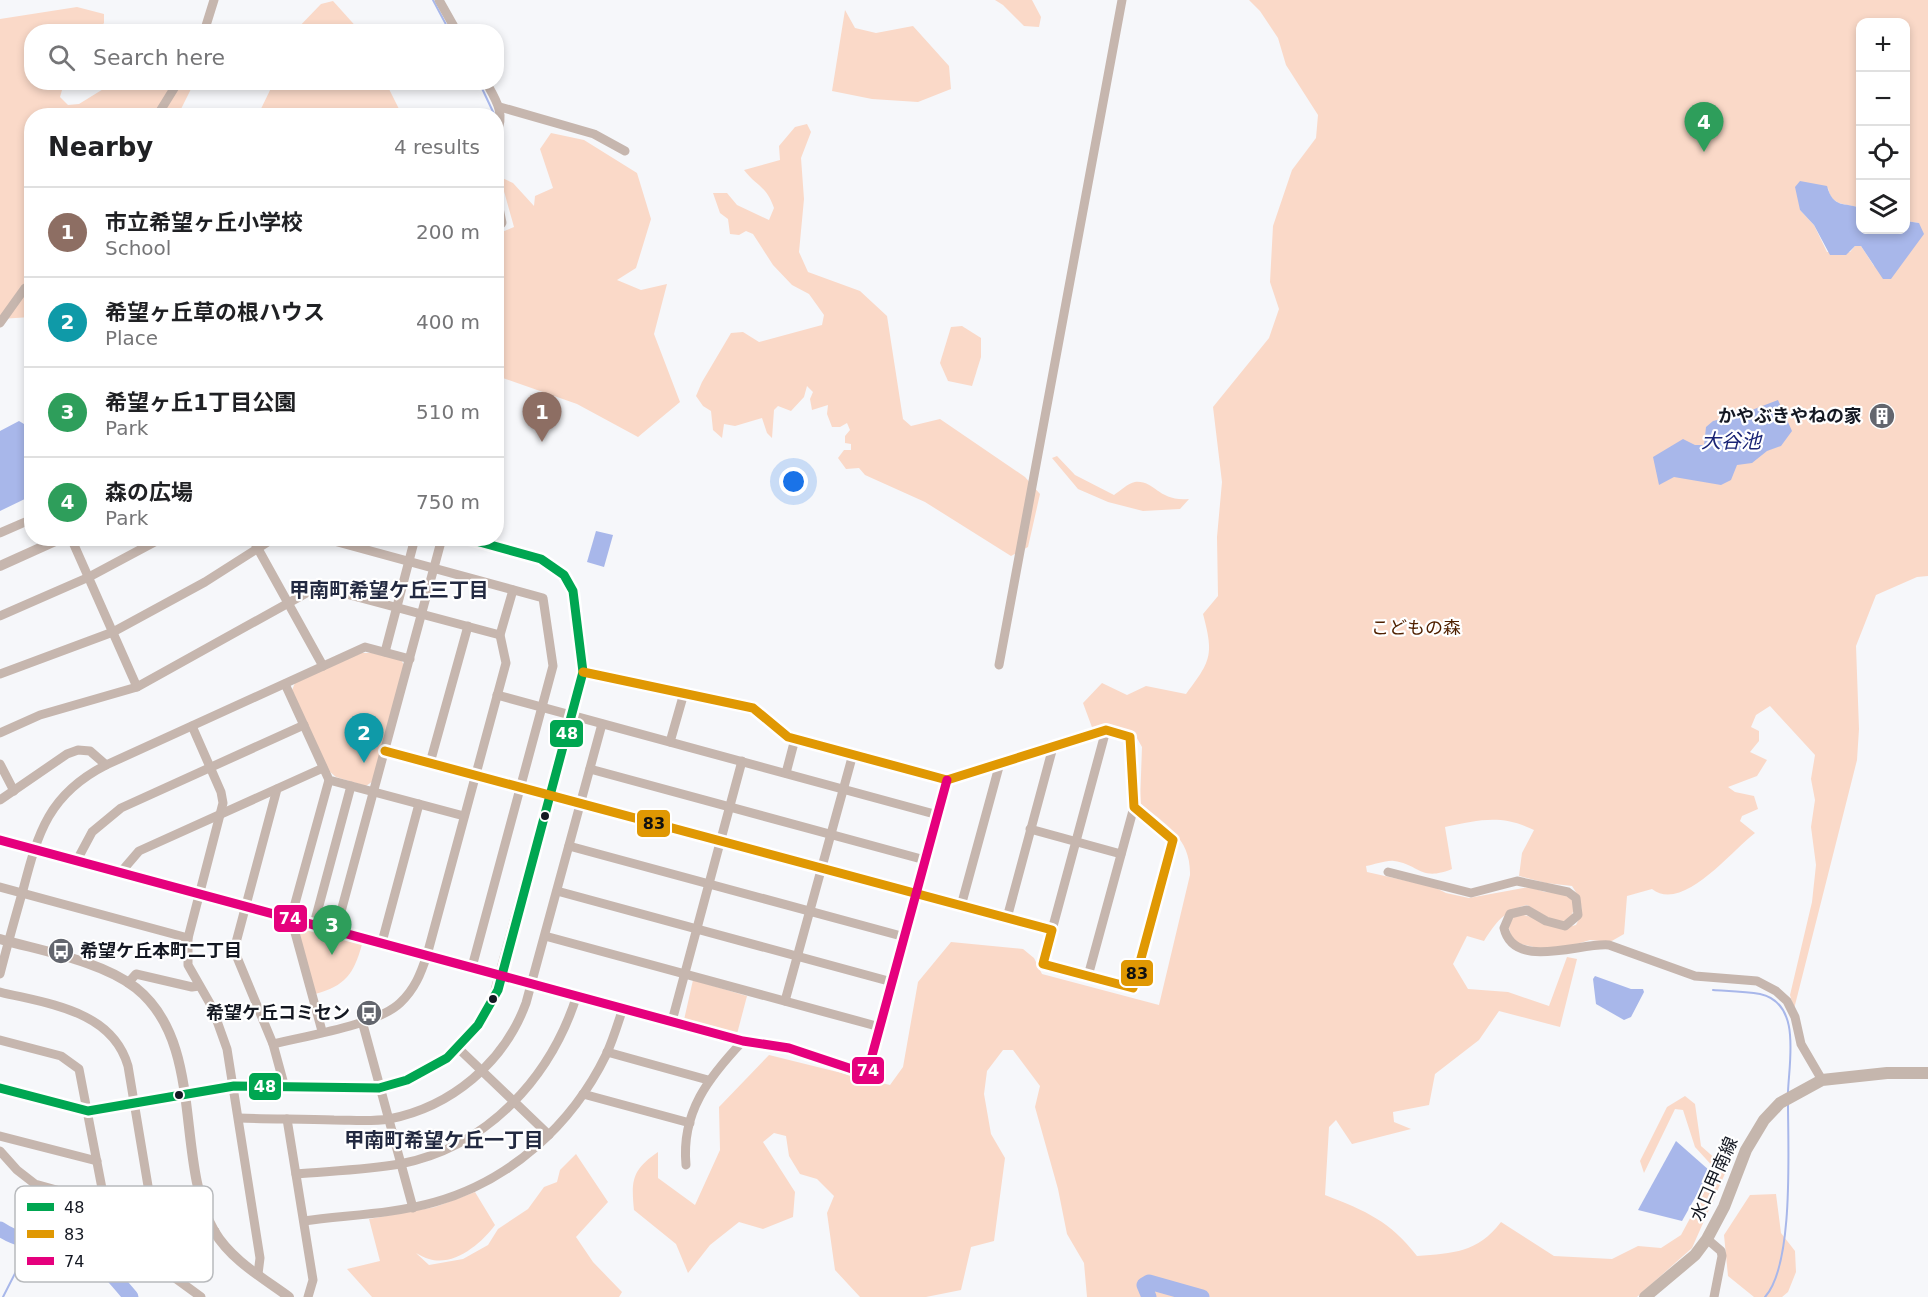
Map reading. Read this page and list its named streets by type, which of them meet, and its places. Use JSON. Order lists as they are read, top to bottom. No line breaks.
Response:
{"streets":{"main road":["水口甲南線"]},"districts":["甲南町希望ケ丘三丁目","甲南町希望ケ丘一丁目"],"water":["大谷池"],"parks":["こどもの森"],"places":{"building":["かやぶきやねの家"],"bus stop":["希望ケ丘本町二丁目","希望ケ丘コミセン"]},"lines":["transit line 48","transit line 83","transit line 74"],"legend":["48","83","74"],"page":{"map_buttons":["+","−"],"search":"Search here","pins":["4","1","2","3"],"heading":["Nearby","4 results"],"list":[{"mark":"1","name":"市立希望ヶ丘小学校","note":"School","value":"200 m"},{"mark":"2","name":"希望ヶ丘草の根ハウス","note":"Place","value":"400 m"},{"mark":"3","name":"希望ヶ丘1丁目公園","note":"Park","value":"510 m"},{"mark":"4","name":"森の広場","note":"Park","value":"750 m"}]}}
